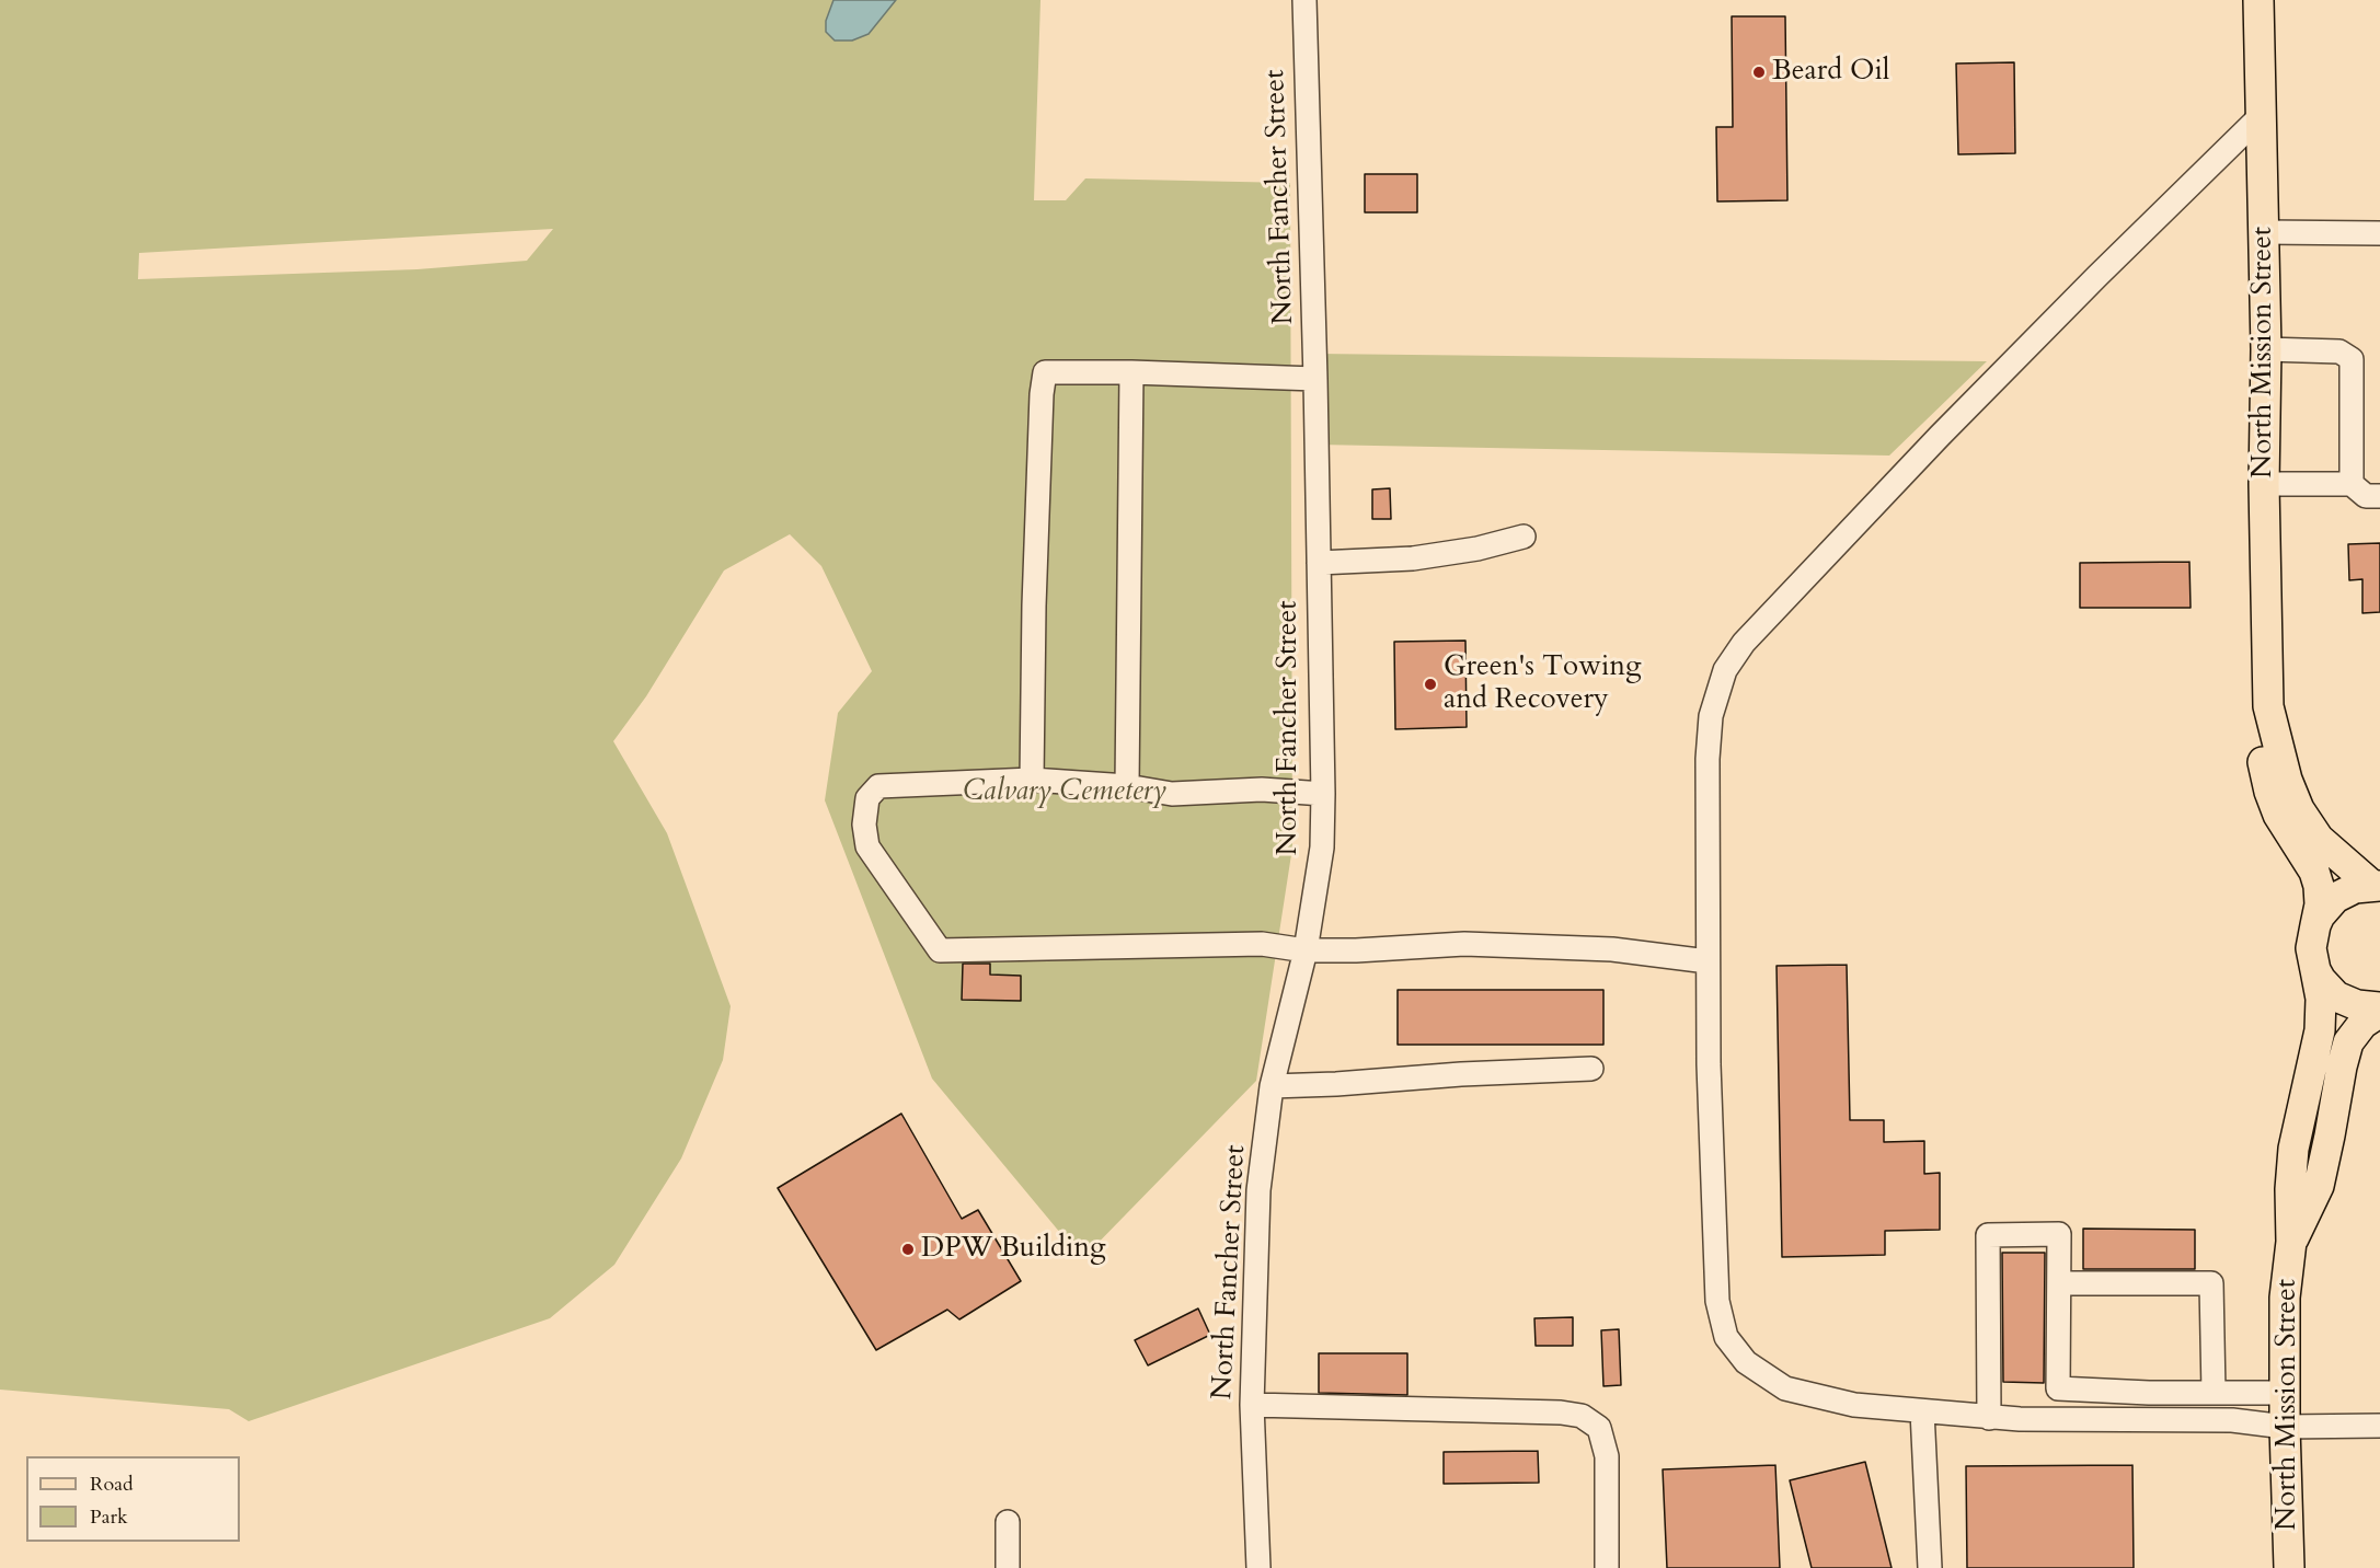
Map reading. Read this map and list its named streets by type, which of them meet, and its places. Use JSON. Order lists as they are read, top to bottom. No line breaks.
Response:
{"streets":{"main road":["North Mission Street"],"street":["North Fancher Street"]},"parks":["Calvary Cemetery"],"places":["Beard Oil","Green's Towing and Recovery","DPW Building"],"legend":["Road","Park"]}
